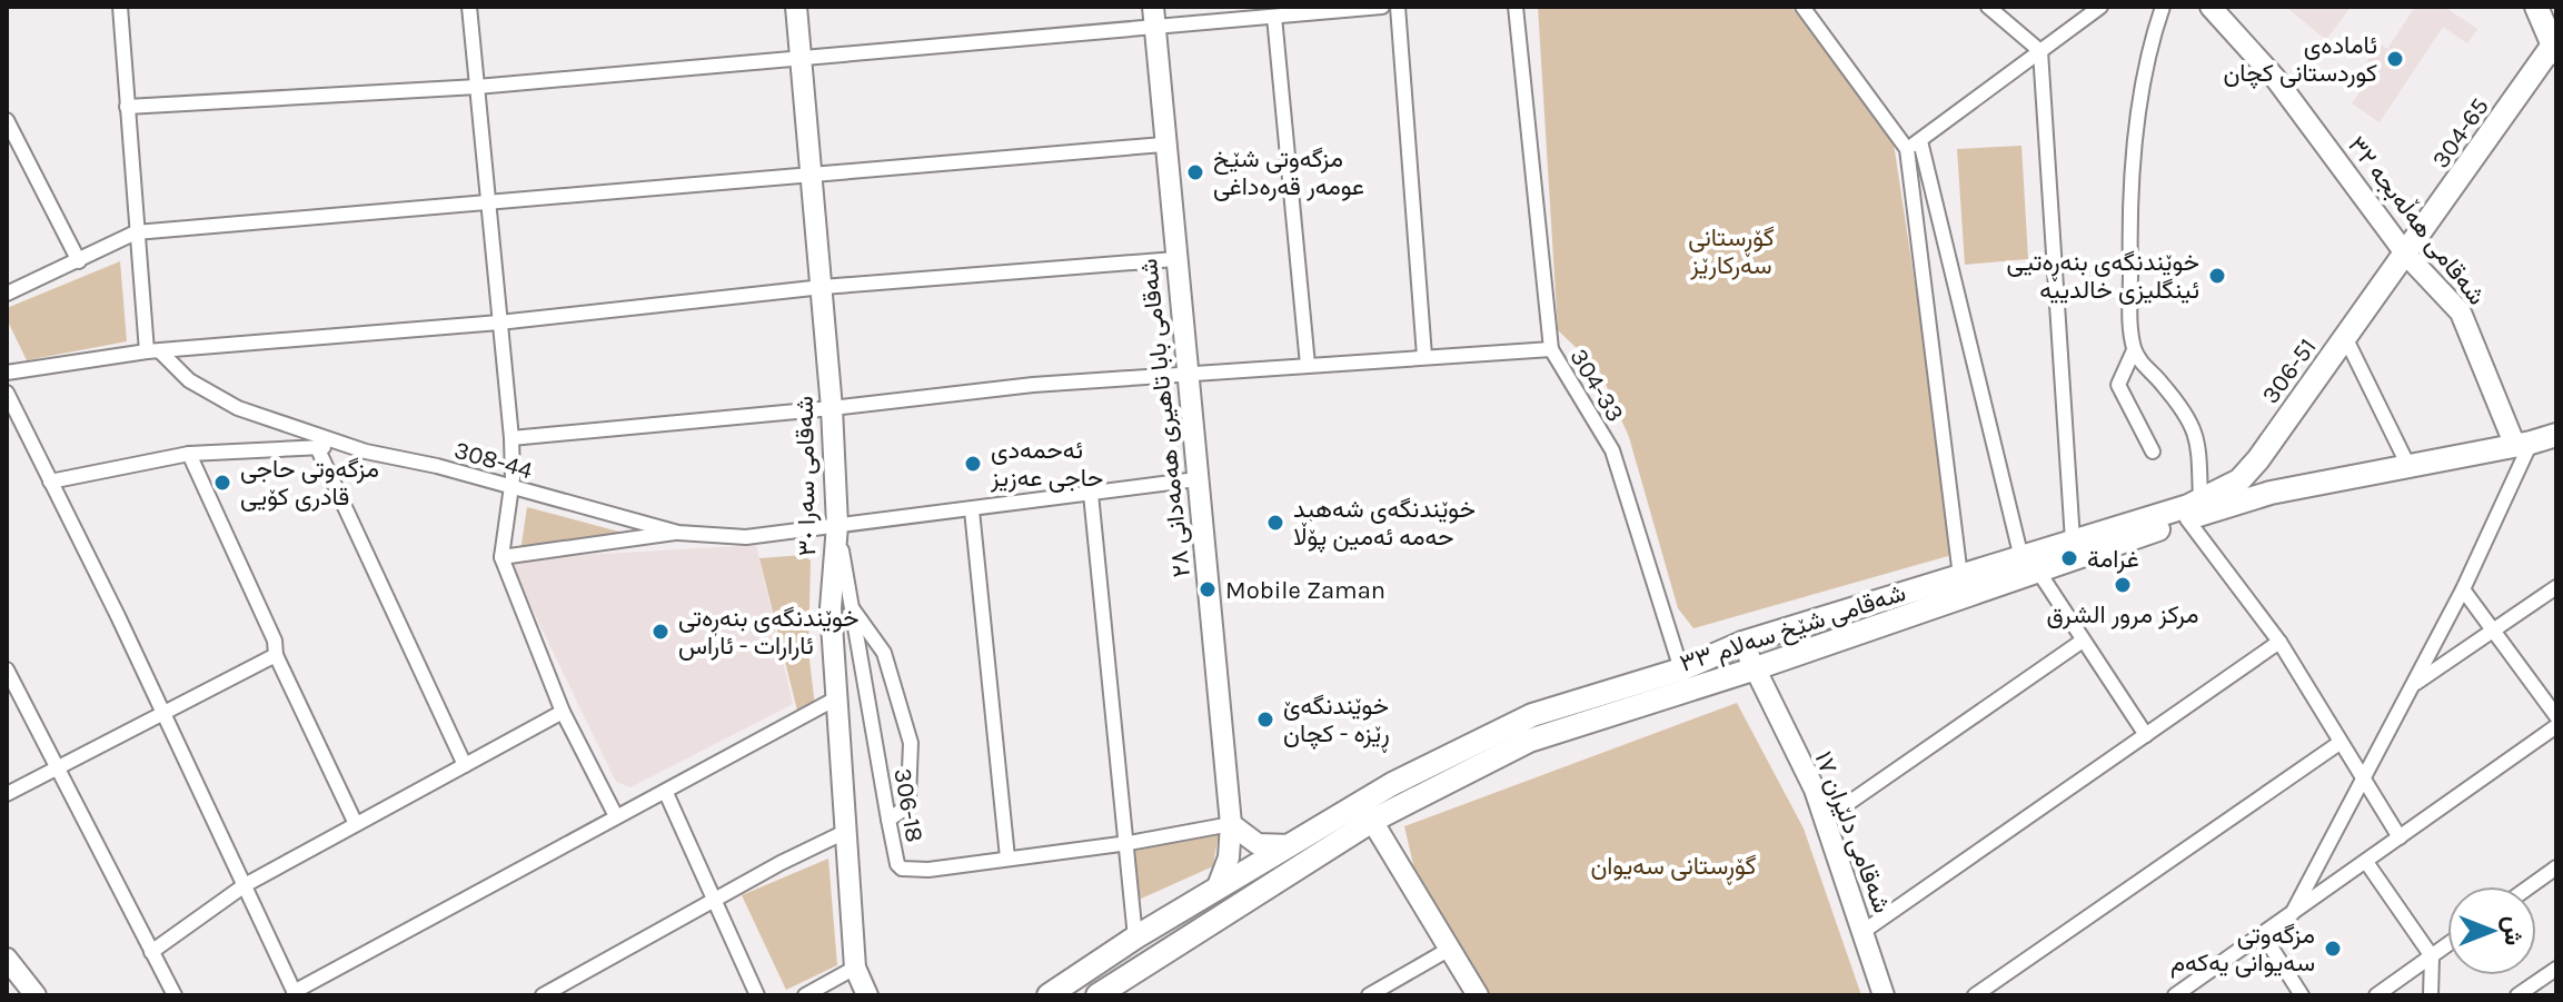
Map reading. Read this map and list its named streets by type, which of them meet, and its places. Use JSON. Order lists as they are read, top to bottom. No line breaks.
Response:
{"streets":{"main road":["304-65","306-51","شەقامی شێخ سەلام ٣٣"],"street":["شەقامی هەڵەبجە ٣٢","304-33","شەقامی بابا تاهیری هەمەدانی ٢٨","308-44","شەقامی سەرا ٣٠","306-18","شەقامی دلێران ١٧"]},"crossings":[["304-65","شەقامی هەڵەبجە ٣٢"],["304-65","306-51"],["شەقامی هەڵەبجە ٣٢","306-51"],["شەقامی هەڵەبجە ٣٢","شەقامی شێخ سەلام ٣٣"],["306-51","شەقامی شێخ سەلام ٣٣"],["304-33","شەقامی شێخ سەلام ٣٣"],["شەقامی بابا تاهیری هەمەدانی ٢٨","308-44"],["شەقامی بابا تاهیری هەمەدانی ٢٨","شەقامی شێخ سەلام ٣٣"],["شەقامی بابا تاهیری هەمەدانی ٢٨","306-18"],["308-44","شەقامی سەرا ٣٠"],["308-44","306-18"],["شەقامی سەرا ٣٠","306-18"],["شەقامی شێخ سەلام ٣٣","شەقامی دلێران ١٧"]],"parks":["گۆڕستانی سەرکارێز","گۆڕستانی سەیوان"],"places":["ئامادەی کوردستانی کچان","مزگەوتی شێخ عومەر قەرەداغی","خوێندنگەی بنەڕەتیی ئینگلیزی خالدییە","ئەحمەدی حاجی عەزیز","مزگەوتی حاجی قادری کۆیی","خوێندنگەی شەهید حەمە ئەمین پۆڵا","غرامة","مرکز مرور الشرق","Mobile Zaman","خوێندنگەی بنەڕەتی ئارارات - ئاراس","خوێندنگەێ ڕێزە - کچان","مزگەوتی سەیوانی یەکەم"],"north":"right"}
